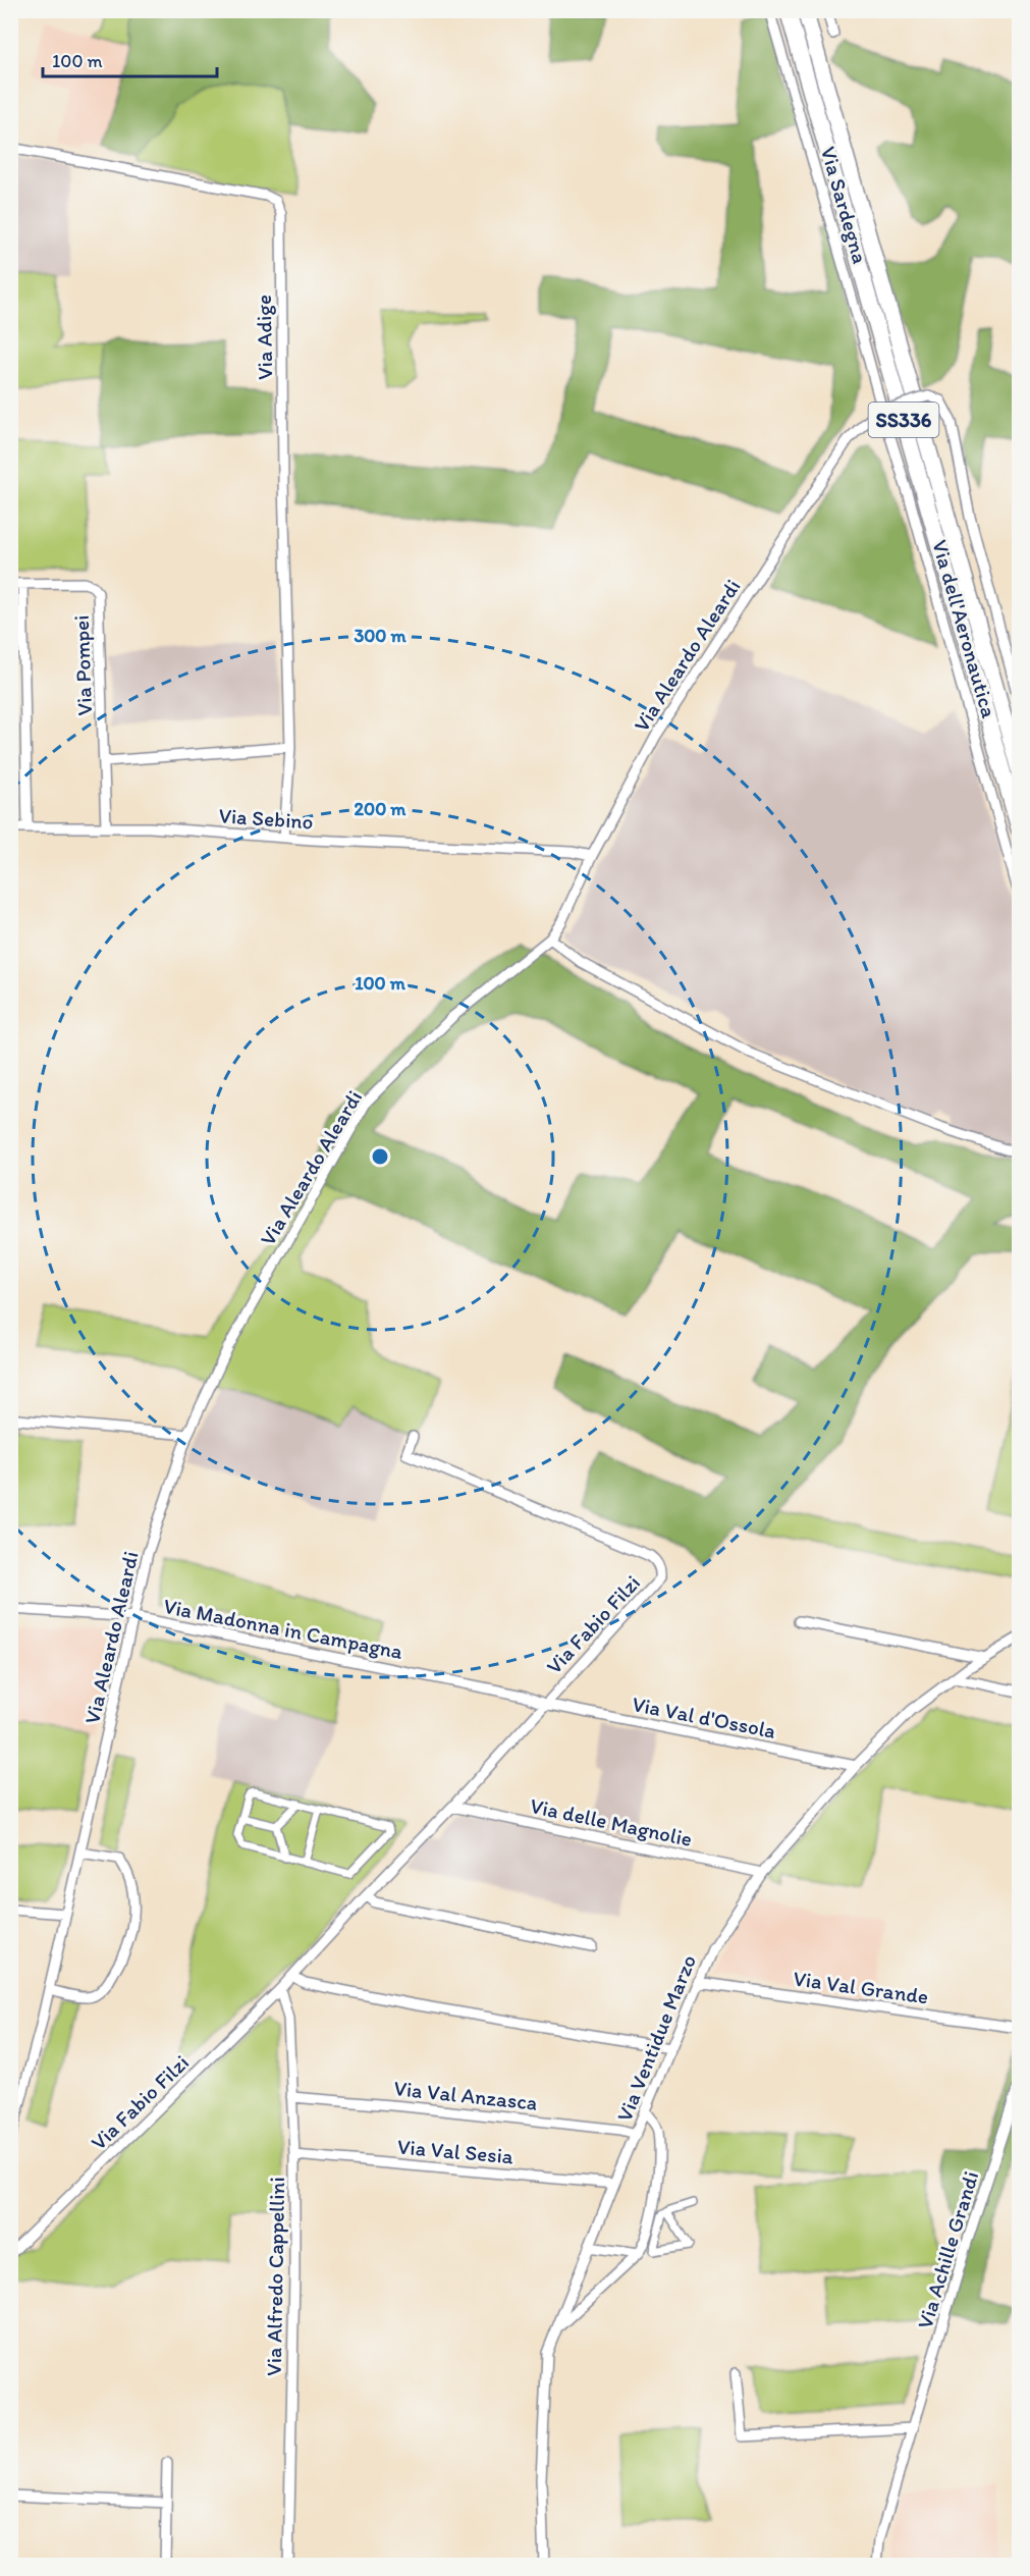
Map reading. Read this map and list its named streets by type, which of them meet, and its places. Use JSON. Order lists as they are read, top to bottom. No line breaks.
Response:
{"streets":{"highway":["SS336"],"street":["Via Sardegna","Via Adige","Via dell'Aeronautica","Via Aleardo Aleardi","Via Pompei","Via Sebino","Via Fabio Filzi","Via Madonna in Campagna","Via Val d'Ossola","Via delle Magnolie","Via Val Grande","Via Ventidue Marzo","Via Val Anzasca","Via Val Sesia","Via Achille Grandi","Via Alfredo Cappellini"]},"crossings":[["Via Sardegna","Via dell'Aeronautica"],["Via Sardegna","Via Aleardo Aleardi"],["Via Adige","Via Sebino"],["Via dell'Aeronautica","Via Aleardo Aleardi"],["Via Aleardo Aleardi","Via Sebino"],["Via Aleardo Aleardi","Via Madonna in Campagna"],["Via Pompei","Via Sebino"],["Via Fabio Filzi","Via Madonna in Campagna"],["Via Fabio Filzi","Via Val d'Ossola"],["Via Fabio Filzi","Via delle Magnolie"],["Via Fabio Filzi","Via Alfredo Cappellini"],["Via Madonna in Campagna","Via Val d'Ossola"],["Via Val d'Ossola","Via Ventidue Marzo"],["Via delle Magnolie","Via Ventidue Marzo"],["Via Val Grande","Via Ventidue Marzo"],["Via Ventidue Marzo","Via Val Anzasca"],["Via Ventidue Marzo","Via Val Sesia"],["Via Val Anzasca","Via Alfredo Cappellini"],["Via Val Sesia","Via Alfredo Cappellini"]],"scale_bar":"100 m","rings":["300 m","200 m","100 m"]}
